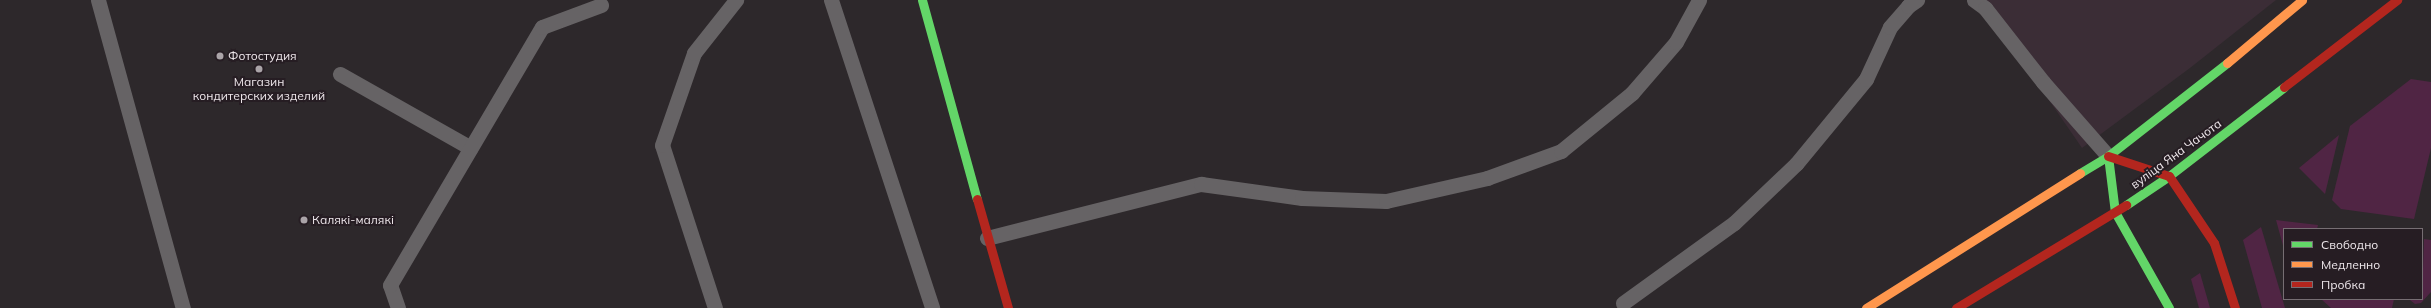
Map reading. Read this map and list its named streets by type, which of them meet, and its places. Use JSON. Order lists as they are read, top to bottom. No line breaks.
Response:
{"streets":{"main road":["вуліца Яна Чачота"]},"places":["Фотостудия","Магазин кондитерских изделий","Калякі-малякі"],"legend":["Свободно","Медленно","Пробка"]}
